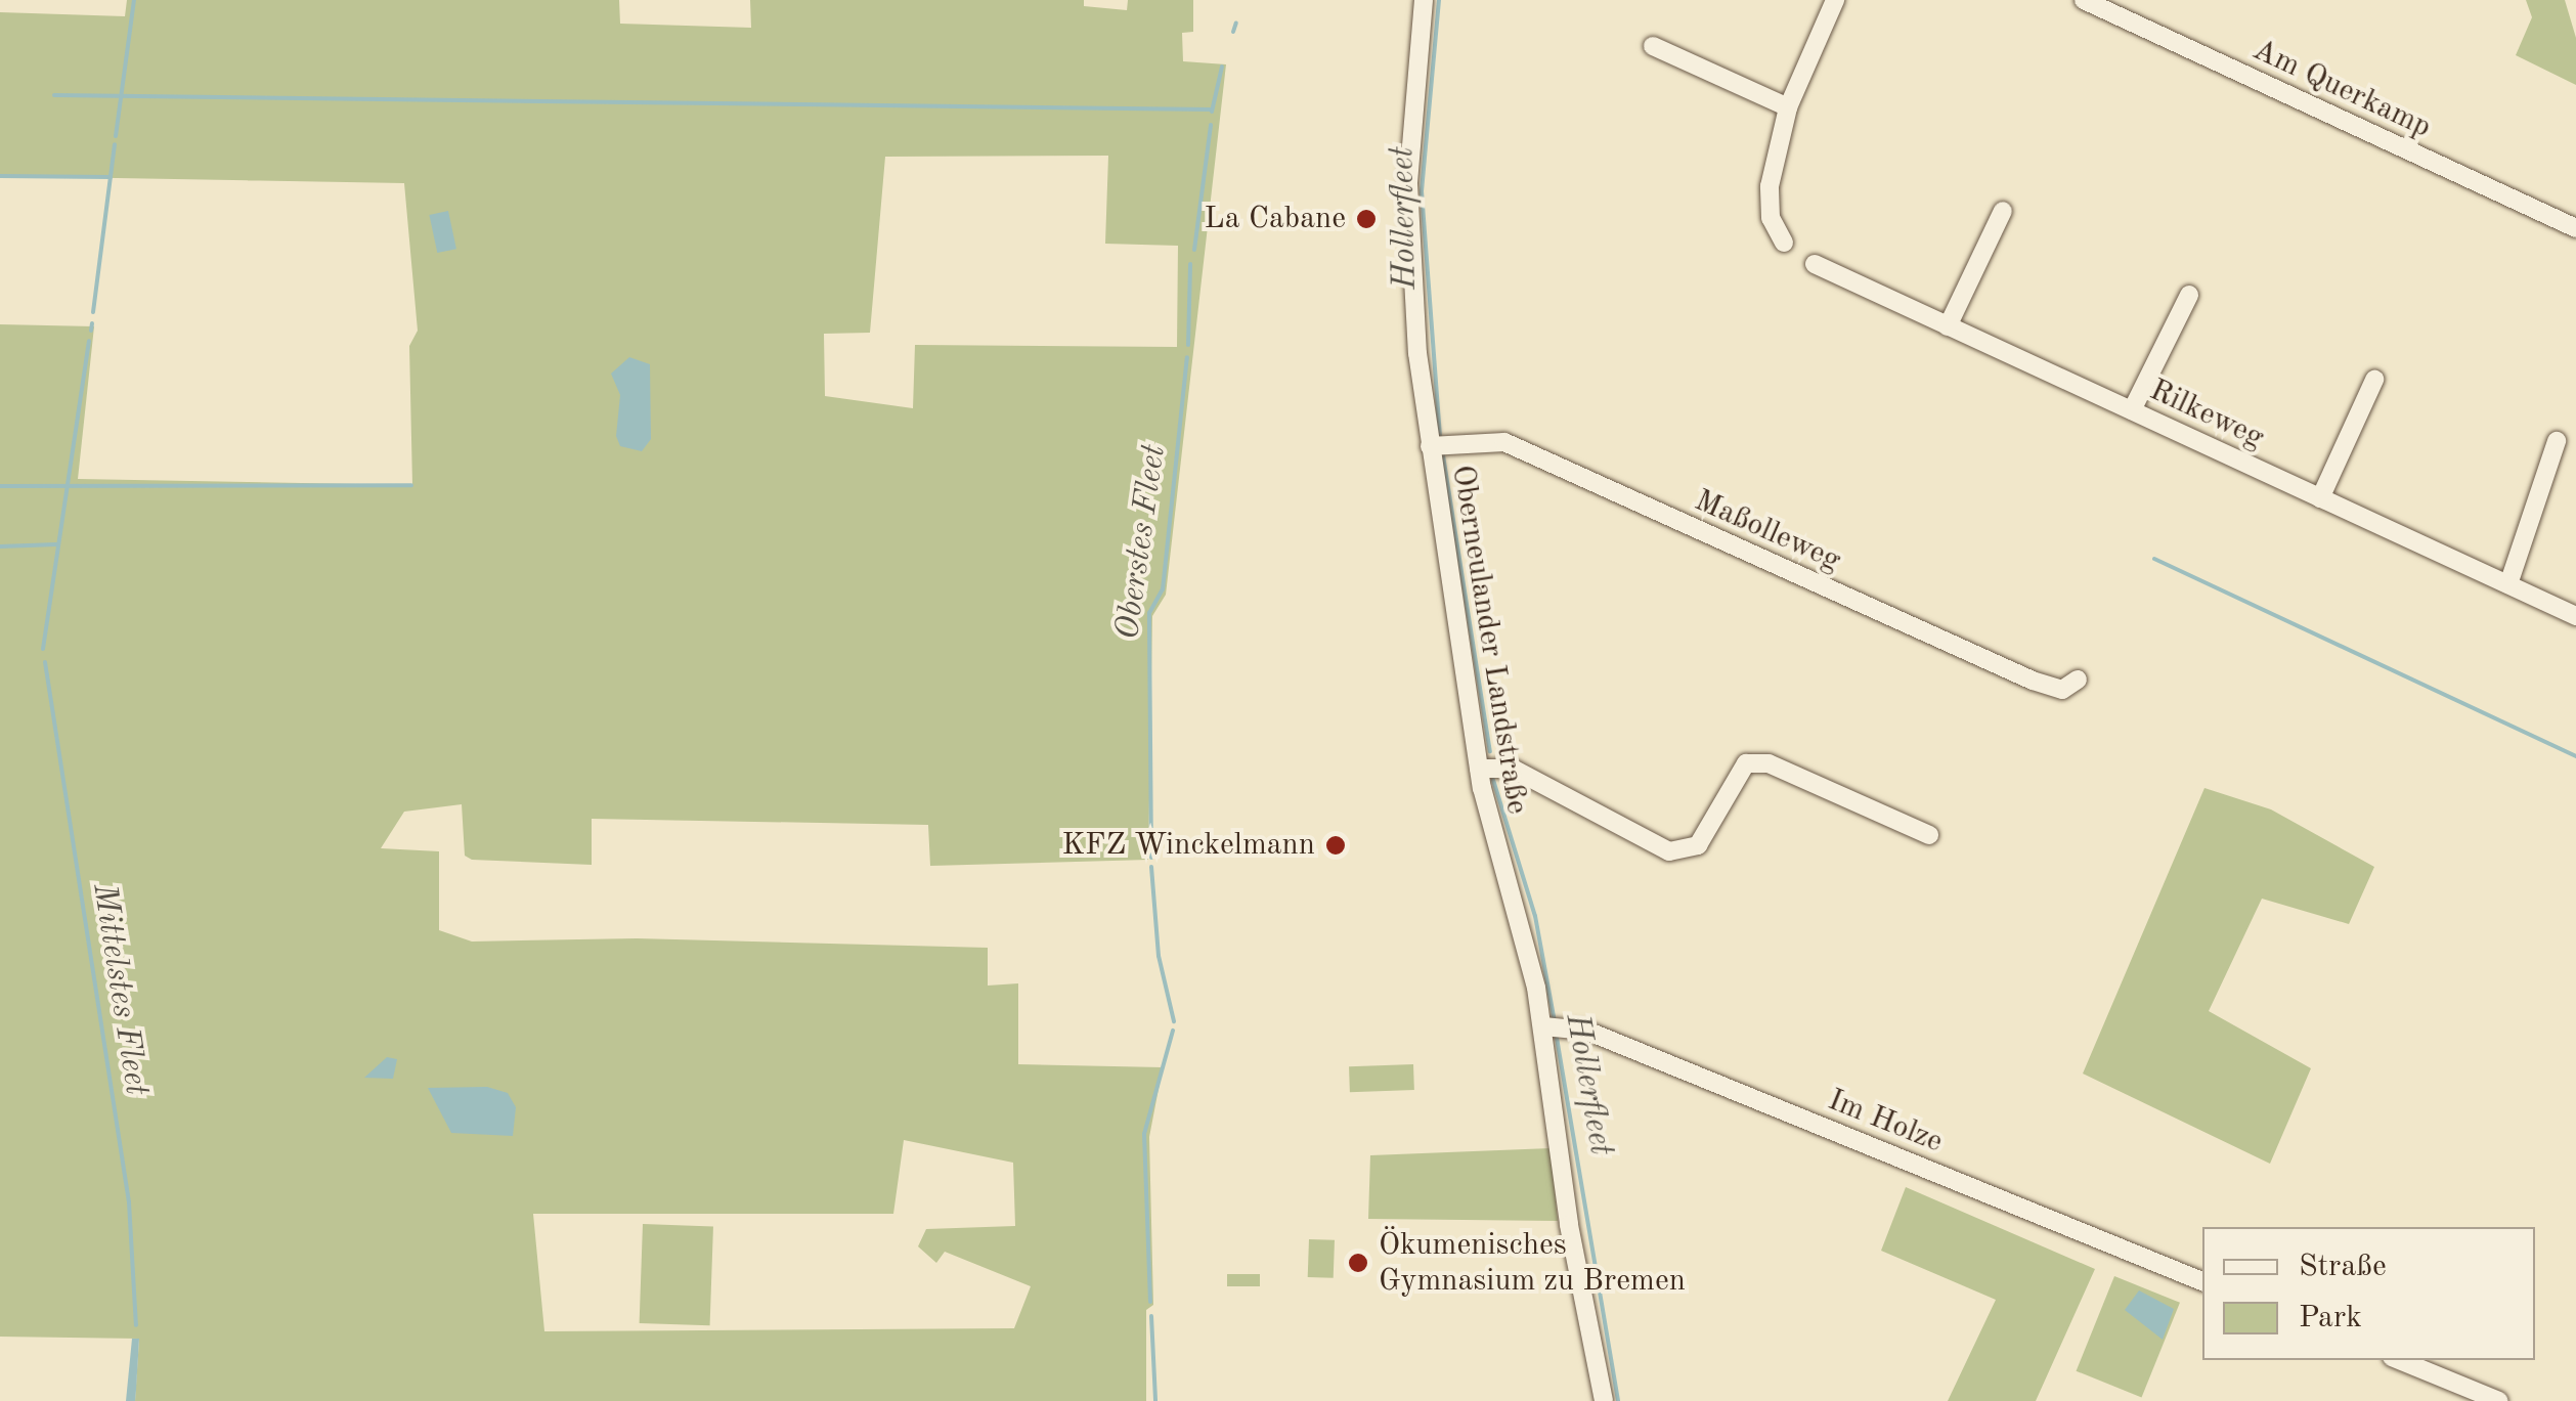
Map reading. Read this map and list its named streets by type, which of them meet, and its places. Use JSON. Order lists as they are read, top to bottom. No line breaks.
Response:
{"streets":{"street":["Am Querkamp","Rilkeweg","Maßolleweg","Oberneulander Landstraße","Im Holze"]},"crossings":[["Maßolleweg","Oberneulander Landstraße"],["Oberneulander Landstraße","Im Holze"]],"water":["Hollerfleet","Oberstes Fleet","Mittelstes Fleet"],"places":["La Cabane","KFZ Winckelmann","Ökumenisches Gymnasium zu Bremen"],"legend":["Straße","Park"]}
